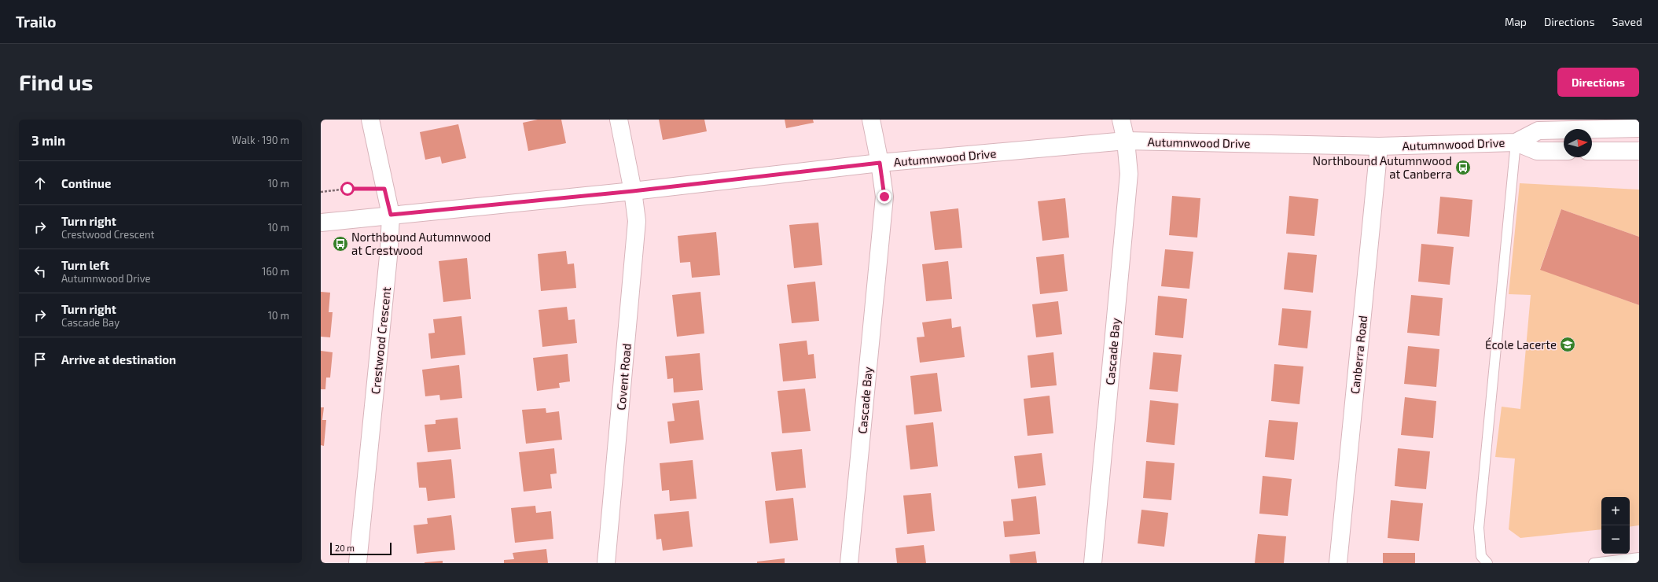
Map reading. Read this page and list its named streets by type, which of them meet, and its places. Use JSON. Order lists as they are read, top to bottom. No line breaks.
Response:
{"streets":{"street":["Autumnwood Drive","Crestwood Crescent","Cascade Bay","Canberra Road","Covent Road"]},"crossings":[["Autumnwood Drive","Crestwood Crescent"],["Autumnwood Drive","Cascade Bay"],["Autumnwood Drive","Canberra Road"],["Autumnwood Drive","Covent Road"]],"places":{"bus stop":["Northbound Autumnwood at Canberra","Northbound Autumnwood at Crestwood"],"school or university":["École Lacerte"]},"scale_bar":"20 m","north":"right","page":{"header":"Trailo","nav":["Map","Directions","Saved"],"buttons":"Directions","title":"Find us","heading":["3 min","Walk · 190 m"],"list":[["Continue","10 m"],["Turn right","Crestwood Crescent","10 m"],["Turn left","Autumnwood Drive","160 m"],["Turn right","Cascade Bay","10 m"],"Arrive at destination"],"map_buttons":["+","−"],"scale":"20 m"}}
